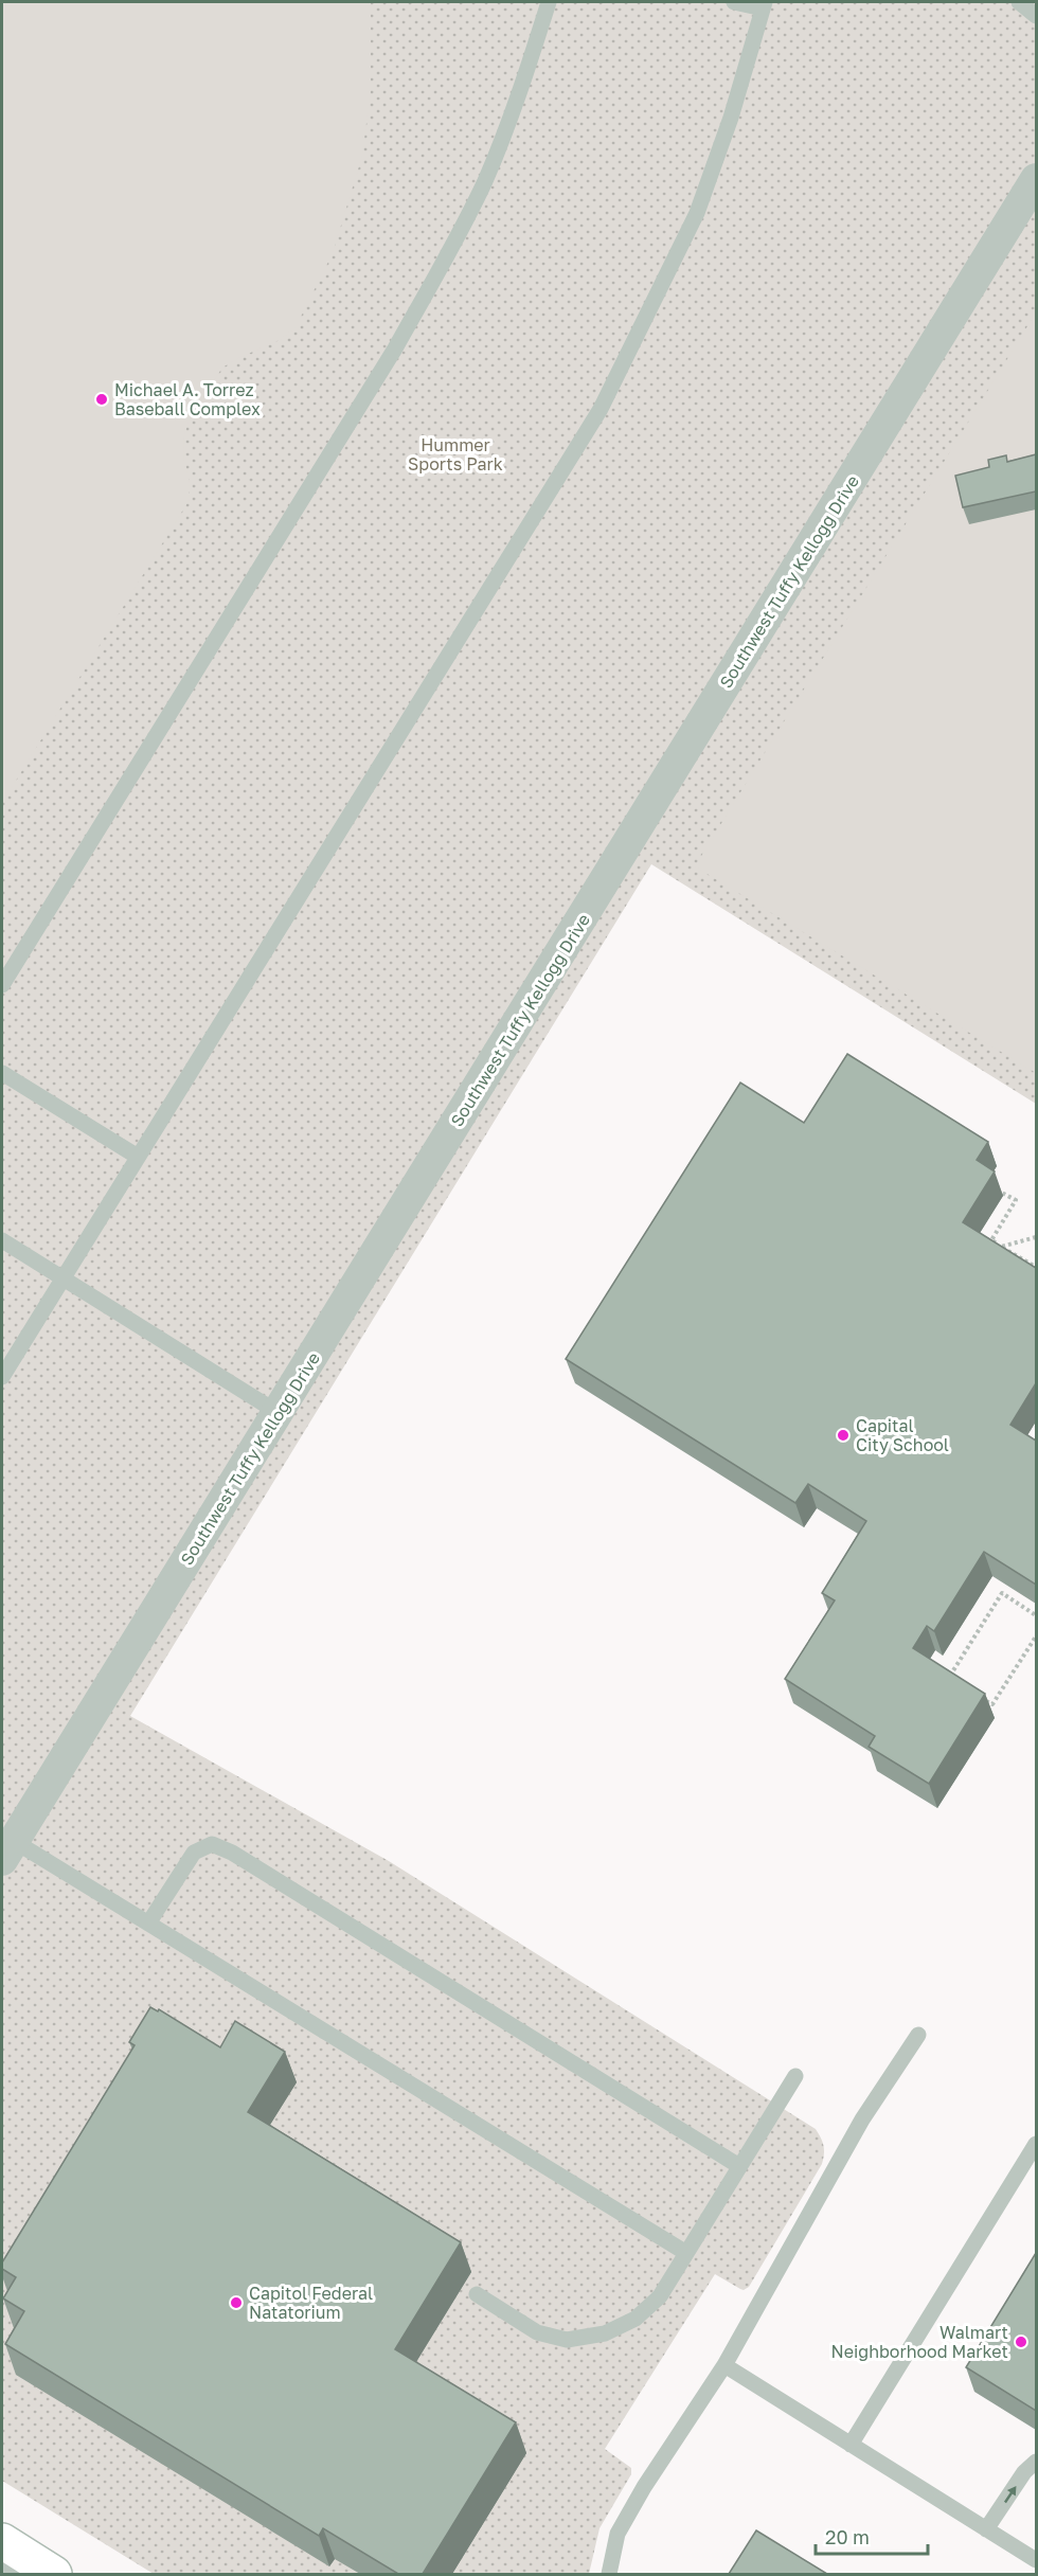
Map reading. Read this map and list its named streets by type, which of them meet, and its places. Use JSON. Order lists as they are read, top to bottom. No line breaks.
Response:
{"streets":{"street":["Southwest Tuffy Kellogg Drive"]},"parks":["Hummer Sports Park"],"places":["Michael A. Torrez Baseball Complex","Capital City School","Capitol Federal Natatorium","Walmart Neighborhood Market"],"scale_bar":"20 m"}
